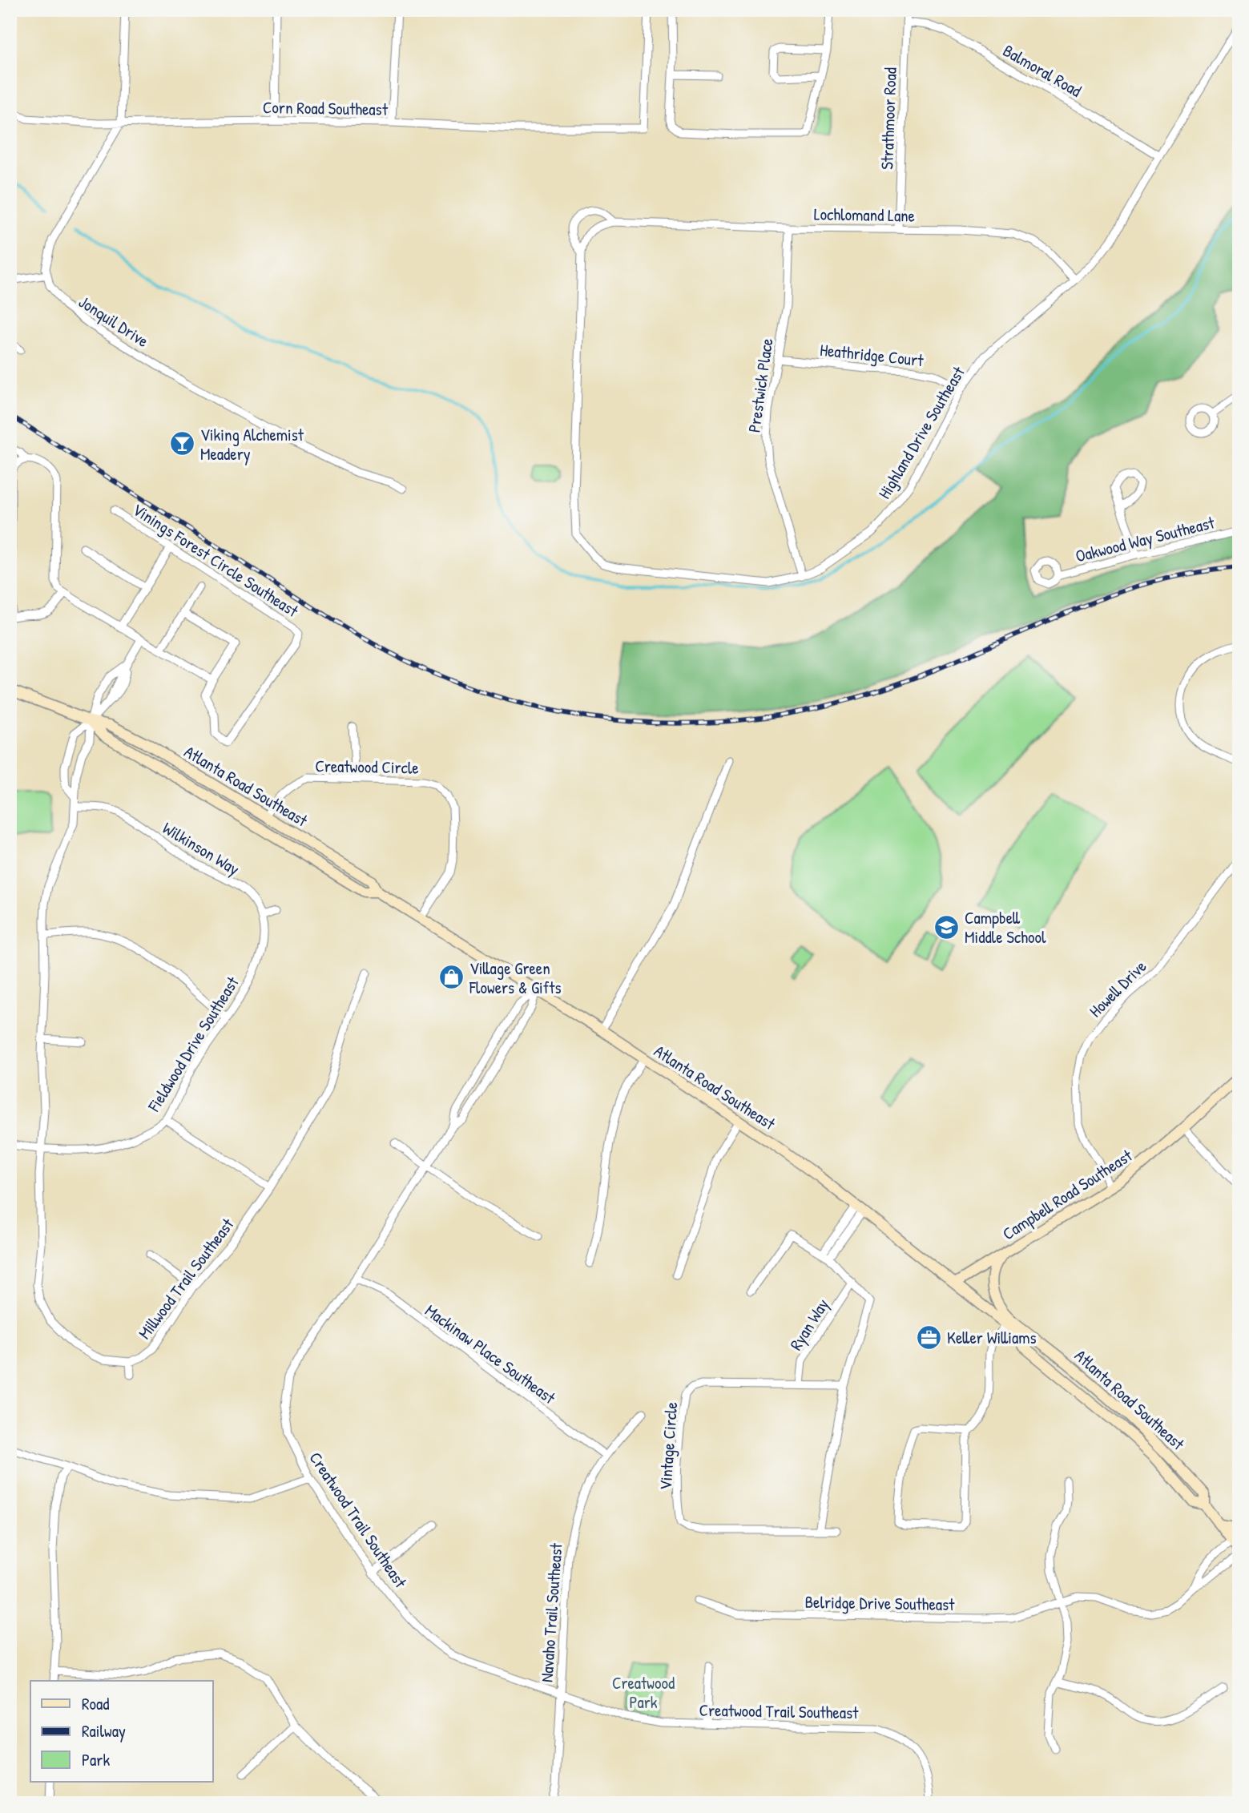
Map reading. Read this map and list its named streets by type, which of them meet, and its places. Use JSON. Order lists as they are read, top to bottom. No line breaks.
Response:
{"streets":{"main road":["Atlanta Road Southeast","Campbell Road Southeast"],"street":["Balmoral Road","Corn Road Southeast","Strathmoor Road","Lochlomand Lane","Jonquil Drive","Heathridge Court","Prestwick Place","Highland Drive Southeast","Oakwood Way Southeast","Vinings Forest Circle Southeast","Creatwood Circle","Wilkinson Way","Howell Drive","Fieldwood Drive Southeast","Millwood Trail Southeast","Ryan Way","Mackinaw Place Southeast","Vintage Circle","Creatwood Trail Southeast","Belridge Drive Southeast","Navaho Trail Southeast"]},"crossings":[["Balmoral Road","Strathmoor Road"],["Balmoral Road","Highland Drive Southeast"],["Strathmoor Road","Lochlomand Lane"],["Lochlomand Lane","Prestwick Place"],["Lochlomand Lane","Highland Drive Southeast"],["Heathridge Court","Prestwick Place"],["Heathridge Court","Highland Drive Southeast"],["Prestwick Place","Highland Drive Southeast"],["Creatwood Circle","Atlanta Road Southeast"],["Atlanta Road Southeast","Campbell Road Southeast"],["Atlanta Road Southeast","Creatwood Trail Southeast"],["Atlanta Road Southeast","Belridge Drive Southeast"],["Wilkinson Way","Fieldwood Drive Southeast"],["Howell Drive","Campbell Road Southeast"],["Ryan Way","Vintage Circle"],["Mackinaw Place Southeast","Creatwood Trail Southeast"],["Mackinaw Place Southeast","Navaho Trail Southeast"],["Creatwood Trail Southeast","Navaho Trail Southeast"]],"parks":["Creatwood Park"],"places":{"bar":["Viking Alchemist Meadery"],"school or university":["Campbell Middle School"],"shop":["Village Green Flowers & Gifts"],"office":["Keller Williams"]},"legend":["Road","Railway","Park"]}
